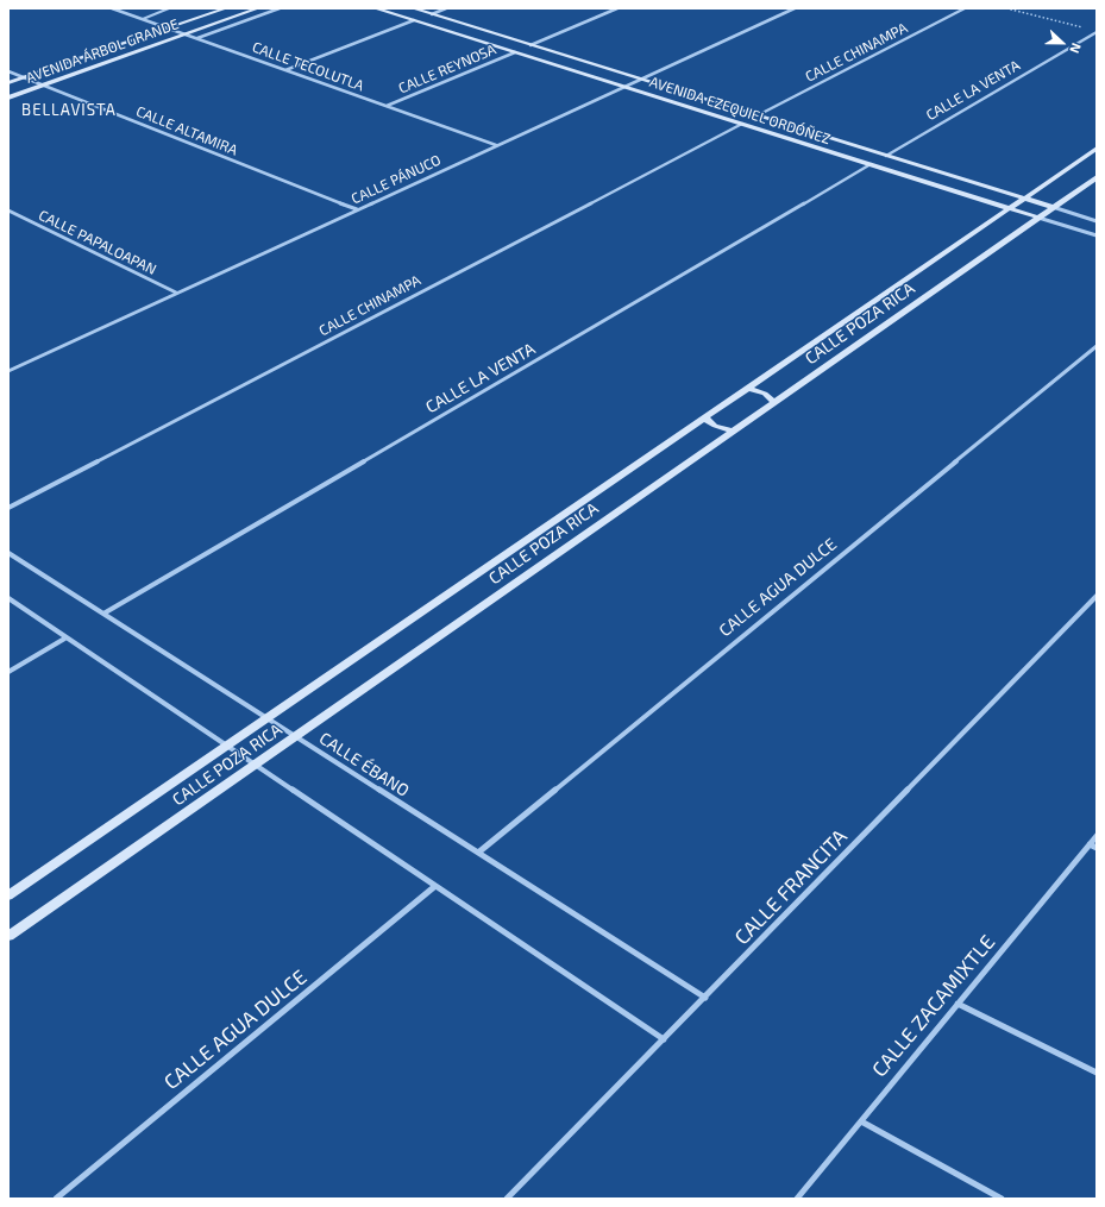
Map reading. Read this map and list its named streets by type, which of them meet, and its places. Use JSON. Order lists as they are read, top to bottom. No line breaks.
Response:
{"streets":{"street":["AVENIDA ÁRBOL GRANDE","CALLE CHINAMPA","CALLE TECOLUTLA","CALLE REYNOSA","CALLE LA VENTA","AVENIDA EZEQUIEL ORDÓÑEZ","CALLE ALTAMIRA","CALLE PÁNUCO","CALLE PAPALOAPAN","CALLE POZA RICA","CALLE AGUA DULCE","CALLE ÉBANO","CALLE FRANCITA","CALLE ZACAMIXTLE"]},"crossings":[["AVENIDA ÁRBOL GRANDE","CALLE TECOLUTLA"],["AVENIDA ÁRBOL GRANDE","CALLE ALTAMIRA"],["CALLE CHINAMPA","AVENIDA EZEQUIEL ORDÓÑEZ"],["CALLE TECOLUTLA","CALLE REYNOSA"],["CALLE TECOLUTLA","CALLE PÁNUCO"],["CALLE REYNOSA","AVENIDA EZEQUIEL ORDÓÑEZ"],["CALLE LA VENTA","AVENIDA EZEQUIEL ORDÓÑEZ"],["CALLE LA VENTA","CALLE ÉBANO"],["AVENIDA EZEQUIEL ORDÓÑEZ","CALLE PÁNUCO"],["AVENIDA EZEQUIEL ORDÓÑEZ","CALLE POZA RICA"],["CALLE ALTAMIRA","CALLE PÁNUCO"],["CALLE PÁNUCO","CALLE PAPALOAPAN"],["CALLE POZA RICA","CALLE ÉBANO"],["CALLE AGUA DULCE","CALLE ÉBANO"],["CALLE ÉBANO","CALLE FRANCITA"]],"districts":["BELLAVISTA"],"north":"right"}
